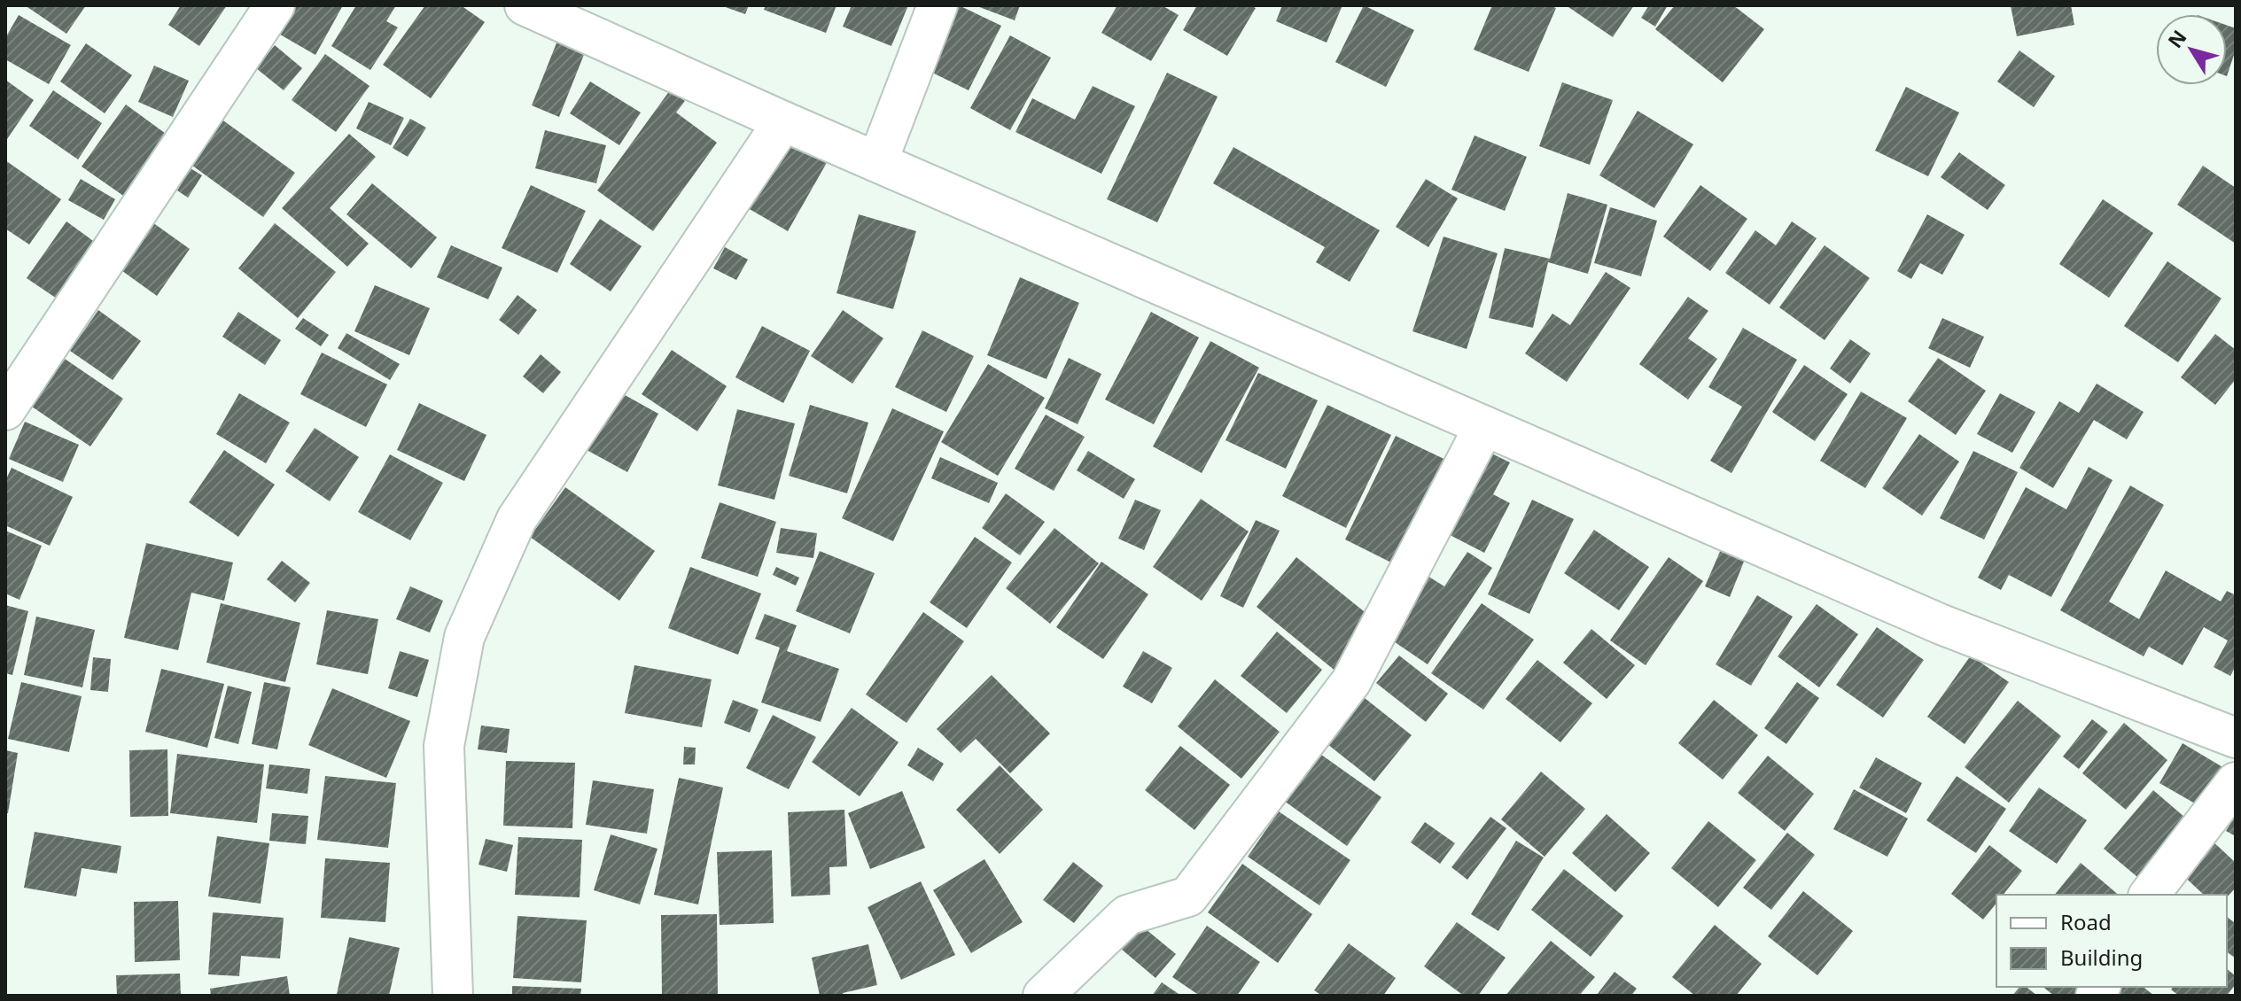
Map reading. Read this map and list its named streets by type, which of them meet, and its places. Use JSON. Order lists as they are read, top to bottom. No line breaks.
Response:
{"legend":["Road","Building"],"north":"top left"}
